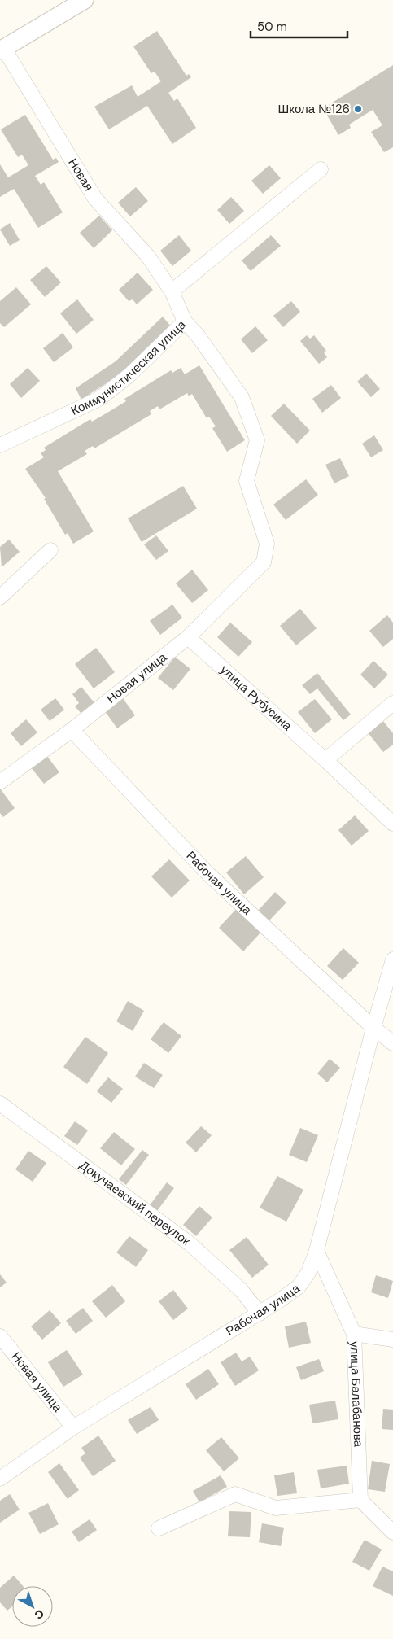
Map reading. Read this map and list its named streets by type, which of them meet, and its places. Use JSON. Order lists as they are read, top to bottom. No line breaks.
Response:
{"streets":{"street":["Новая","Коммунистическая улица","Новая улица","улица Рубусина","Рабочая улица","Докучаевский переулок","улица Балабанова"]},"crossings":[["Новая","Коммунистическая улица"],["Коммунистическая улица","Новая улица"],["Новая улица","улица Рубусина"],["Новая улица","Рабочая улица"],["Рабочая улица","Докучаевский переулок"],["Рабочая улица","улица Балабанова"]],"places":["Школа №126"],"scale_bar":"50 m","north":"bottom right"}
